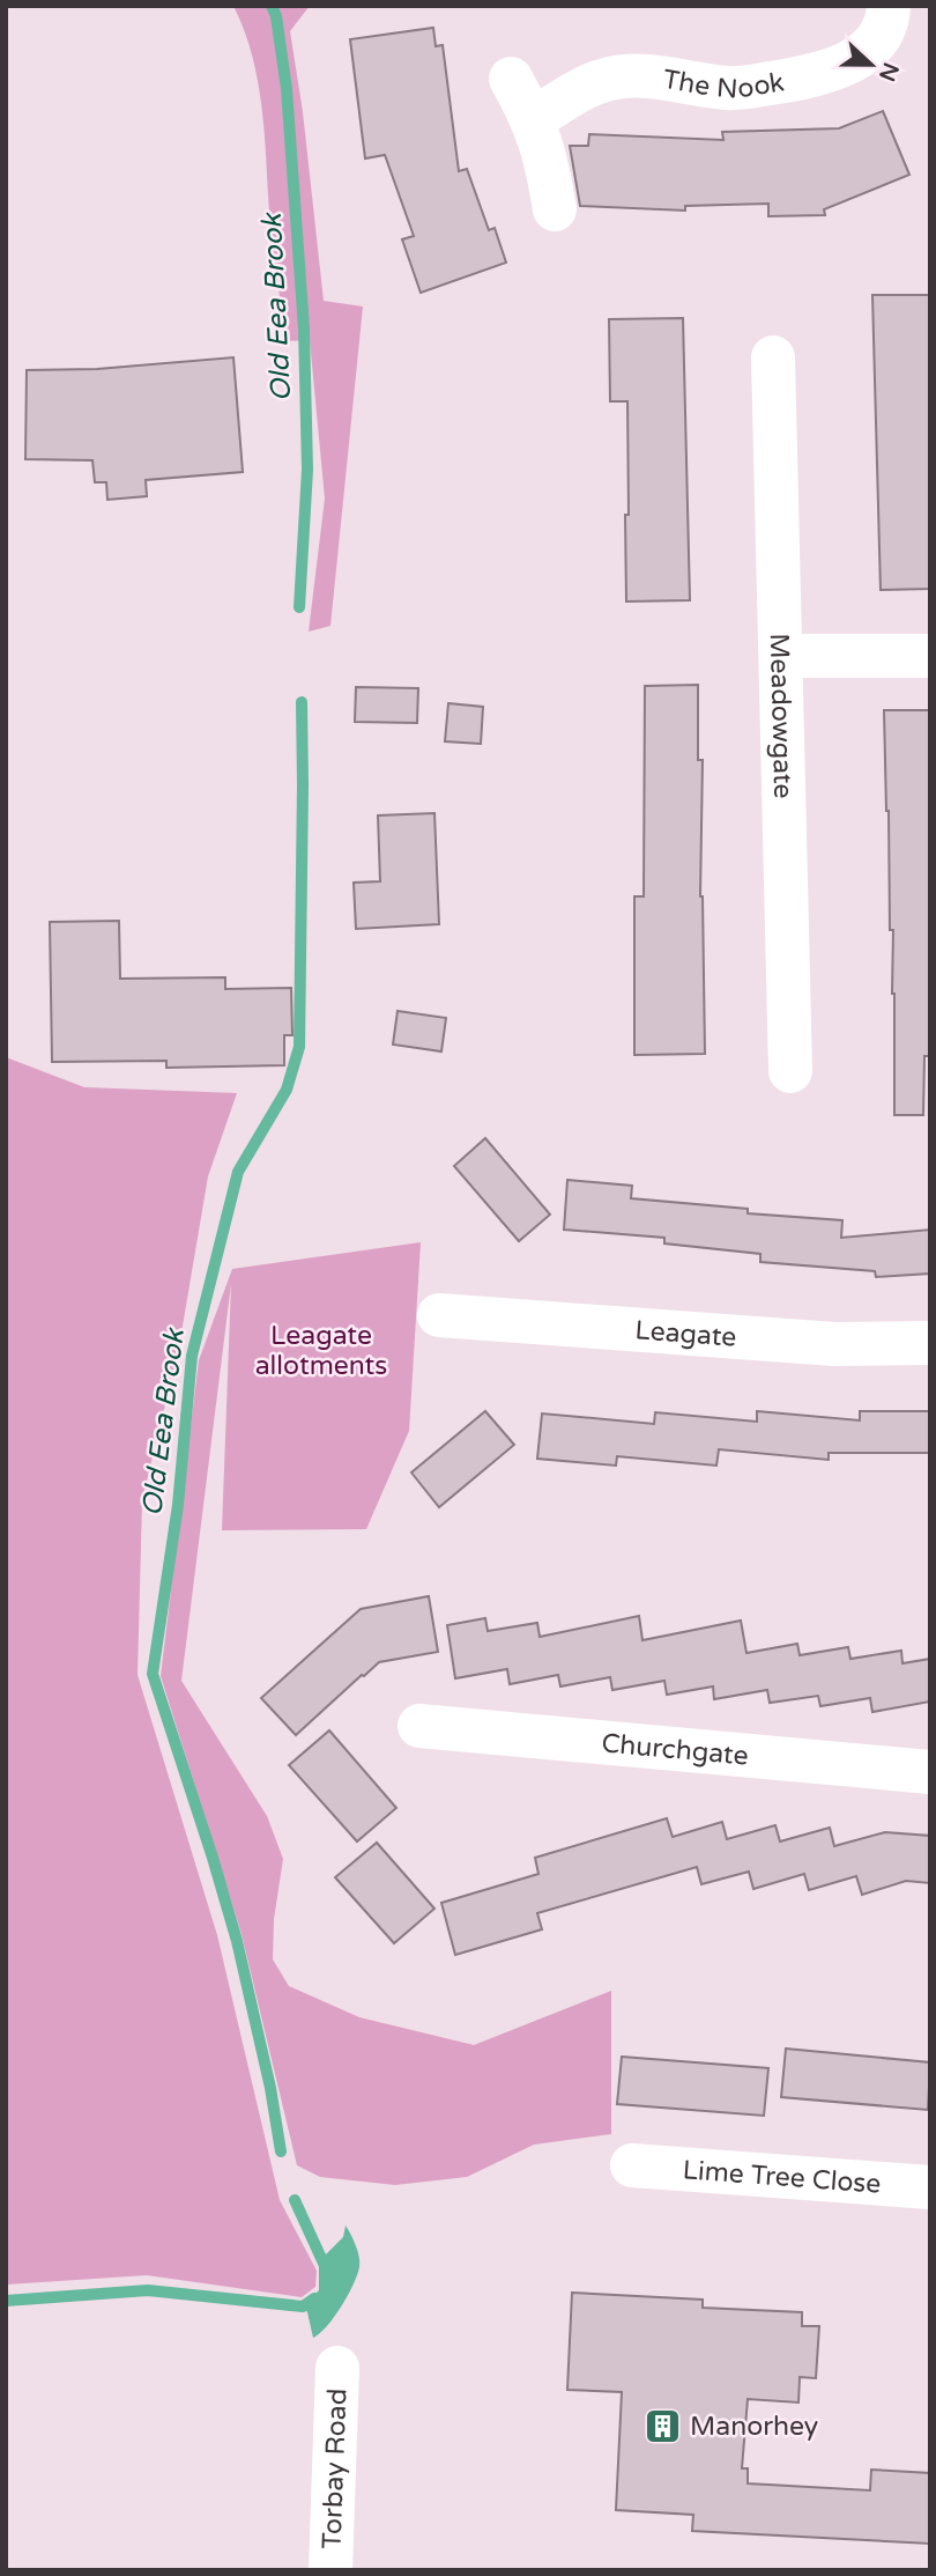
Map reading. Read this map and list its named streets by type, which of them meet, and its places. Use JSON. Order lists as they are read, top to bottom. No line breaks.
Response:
{"streets":{"street":["The Nook","Meadowgate","Leagate","Churchgate","Lime Tree Close","Torbay Road"]},"water":["Old Eea Brook"],"parks":["Leagate allotments"],"places":{"building":["Manorhey"]},"north":"right"}
